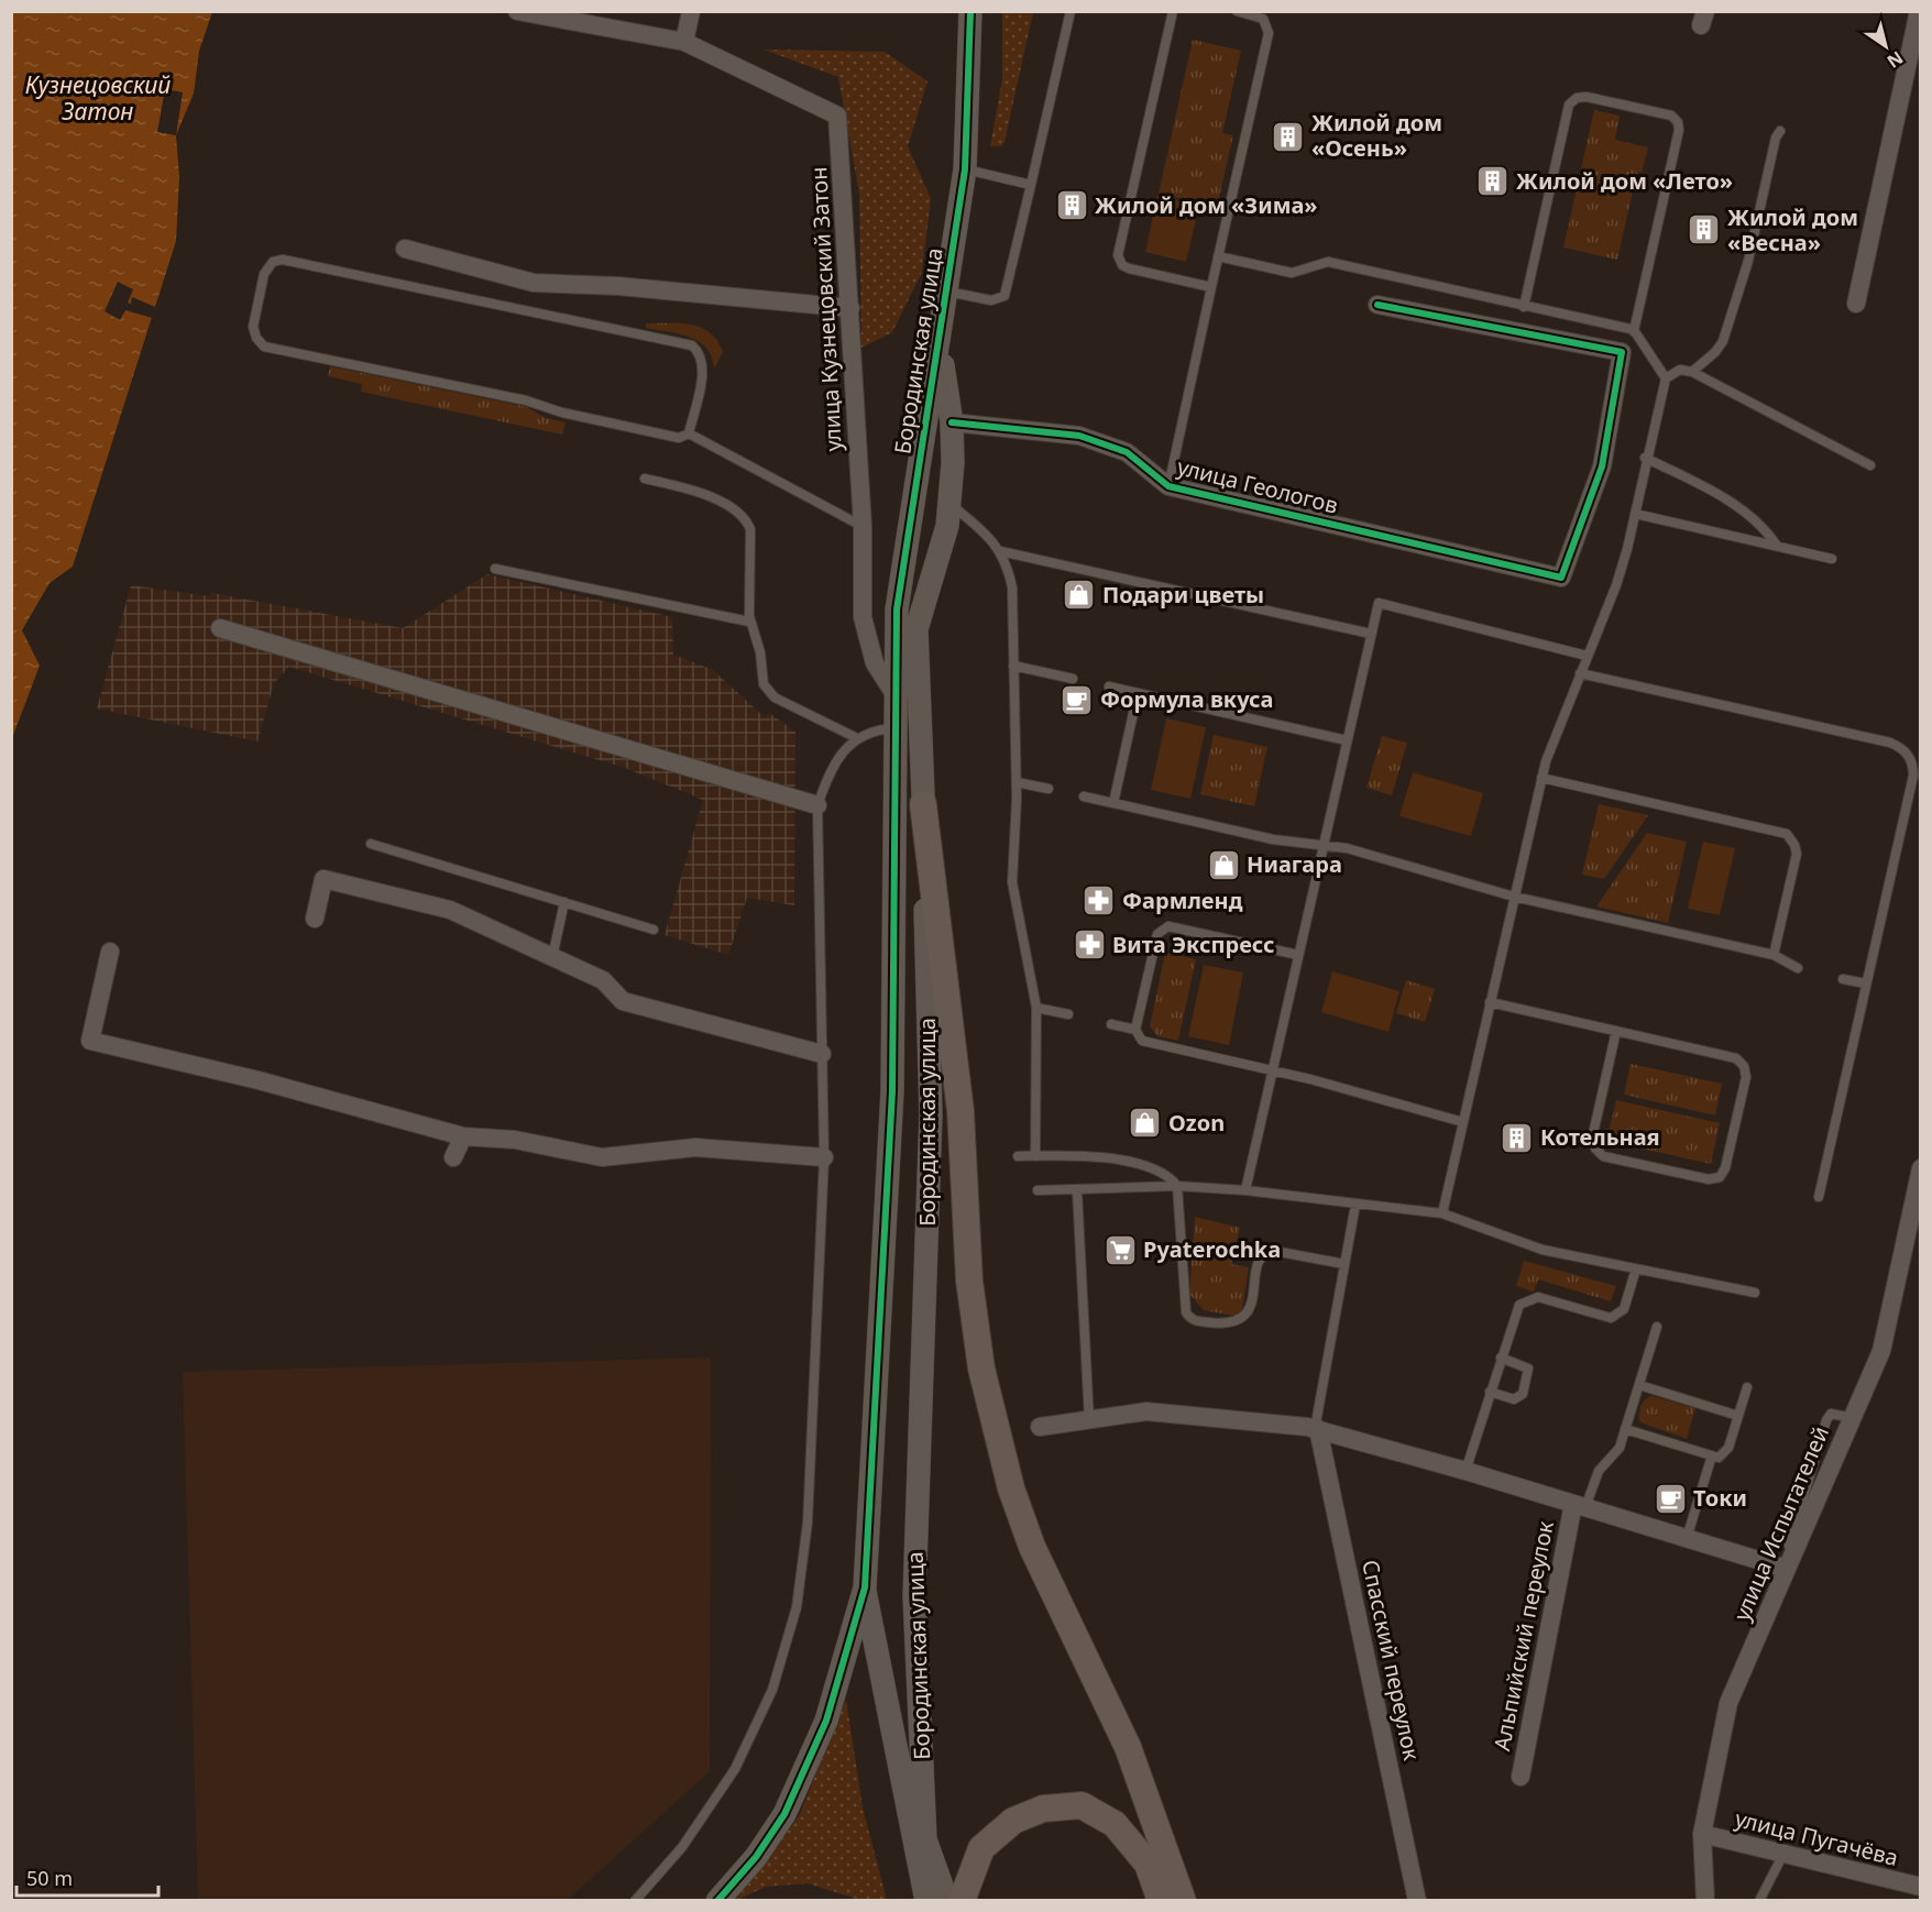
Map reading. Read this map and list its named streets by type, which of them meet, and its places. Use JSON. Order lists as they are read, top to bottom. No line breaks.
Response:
{"streets":{"street":["улица Кузнецовский Затон","Бородинская улица","улица Геологов","улица Испытателей","Альпийский переулок","Спасский переулок","улица Пугачёва"]},"crossings":[["улица Кузнецовский Затон","Бородинская улица"],["Бородинская улица","улица Геологов"],["улица Испытателей","улица Пугачёва"]],"water":["Кузнецовский Затон"],"places":{"building":["Жилой дом «Осень»","Жилой дом «Лето»","Жилой дом «Зима»","Жилой дом «Весна»","Котельная"],"shop":["Подари цветы","Ниагара","Ozon"],"cafe":["Формула вкуса","Токи"],"pharmacy":["Фармленд","Вита Экспресс"],"supermarket":["Pyaterochka"]},"scale_bar":"50 m","north":"bottom right"}
